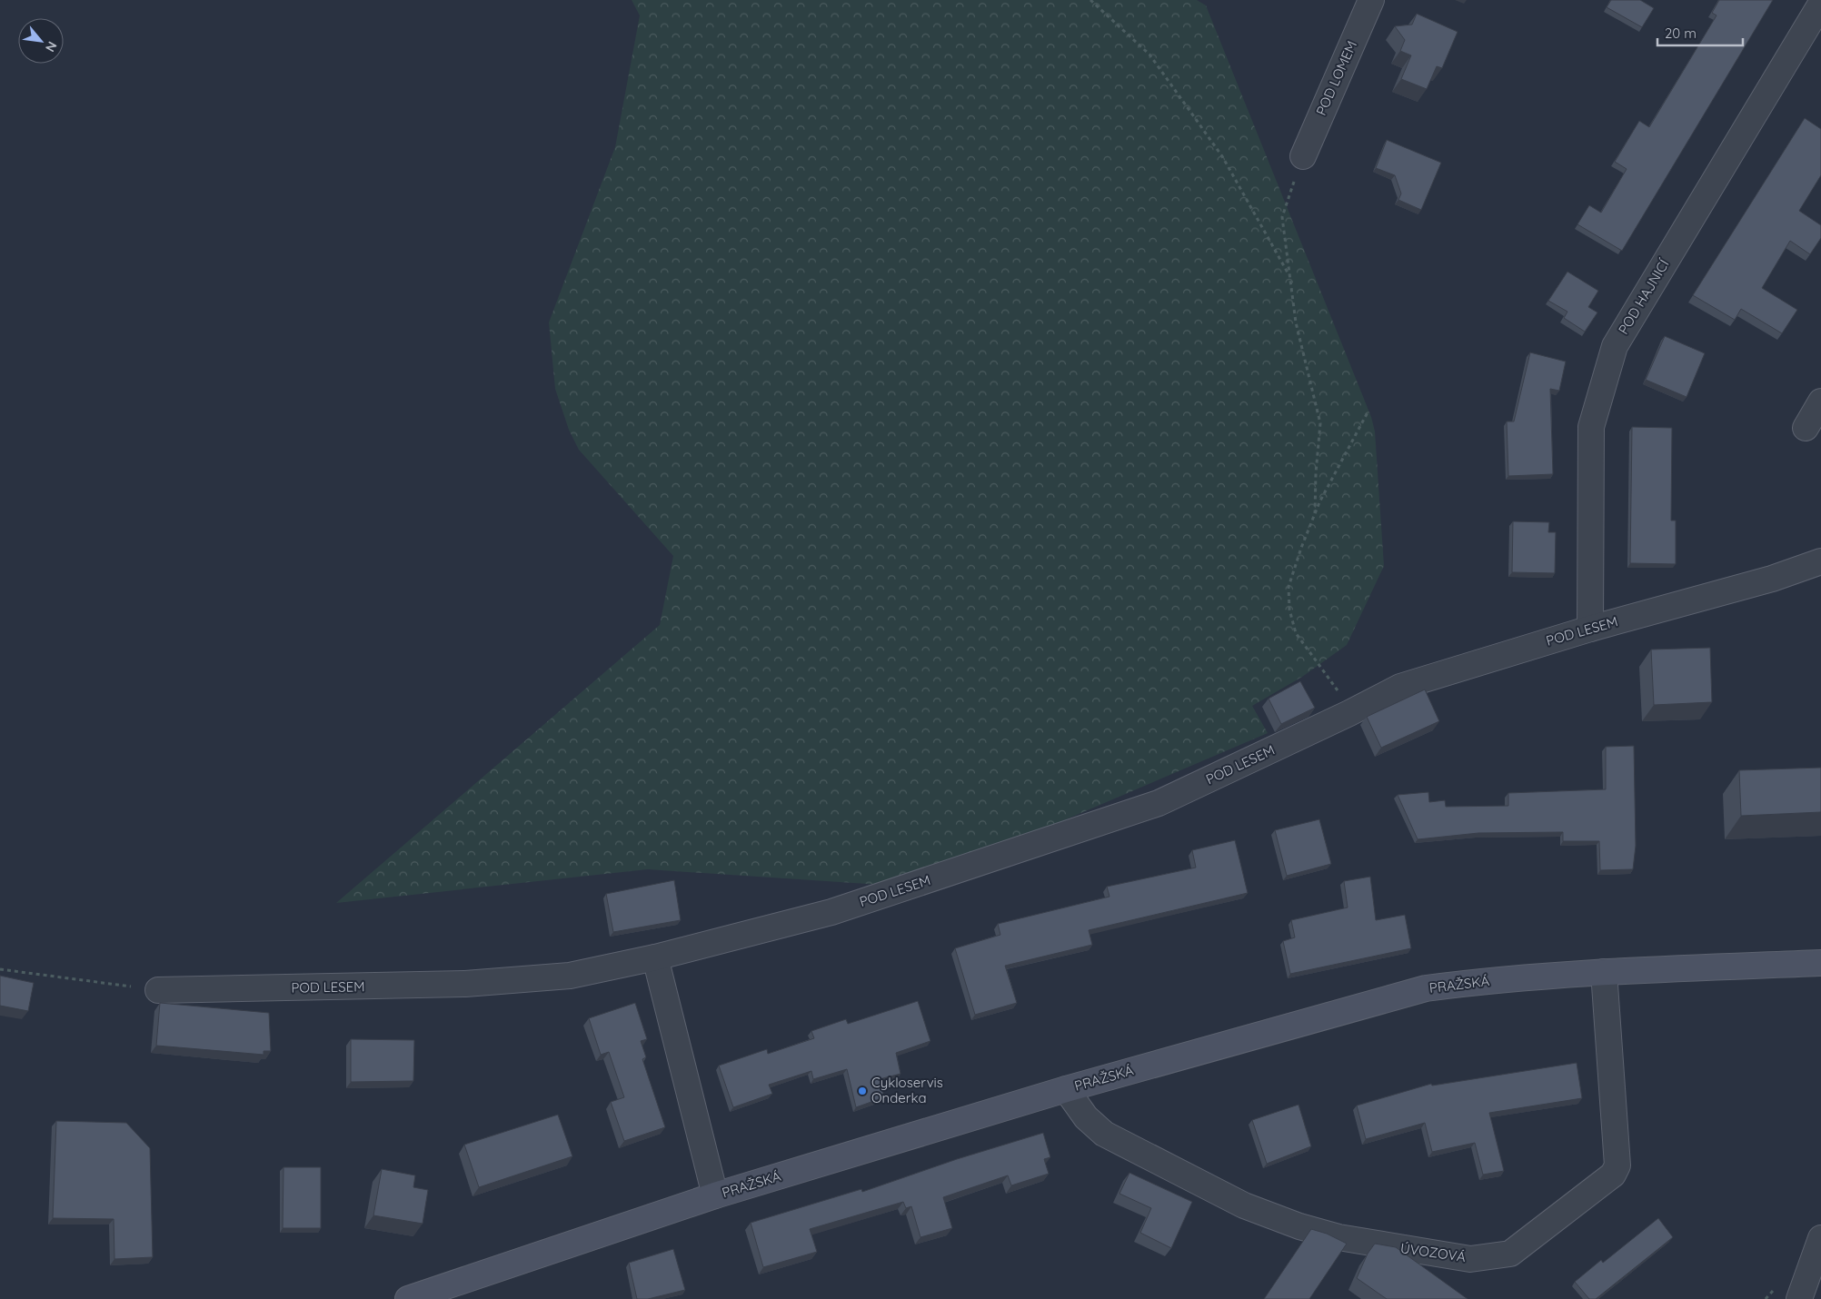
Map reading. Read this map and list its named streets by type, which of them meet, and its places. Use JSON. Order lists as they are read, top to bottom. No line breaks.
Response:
{"streets":{"main road":["PRAŽSKÁ"],"street":["POD LOMEM","POD HAJNICÍ","POD LESEM","ÚVOZOVÁ"]},"crossings":[["POD HAJNICÍ","POD LESEM"],["PRAŽSKÁ","ÚVOZOVÁ"]],"places":["Cykloservis Onderka"],"scale_bar":"20 m","north":"bottom right"}
